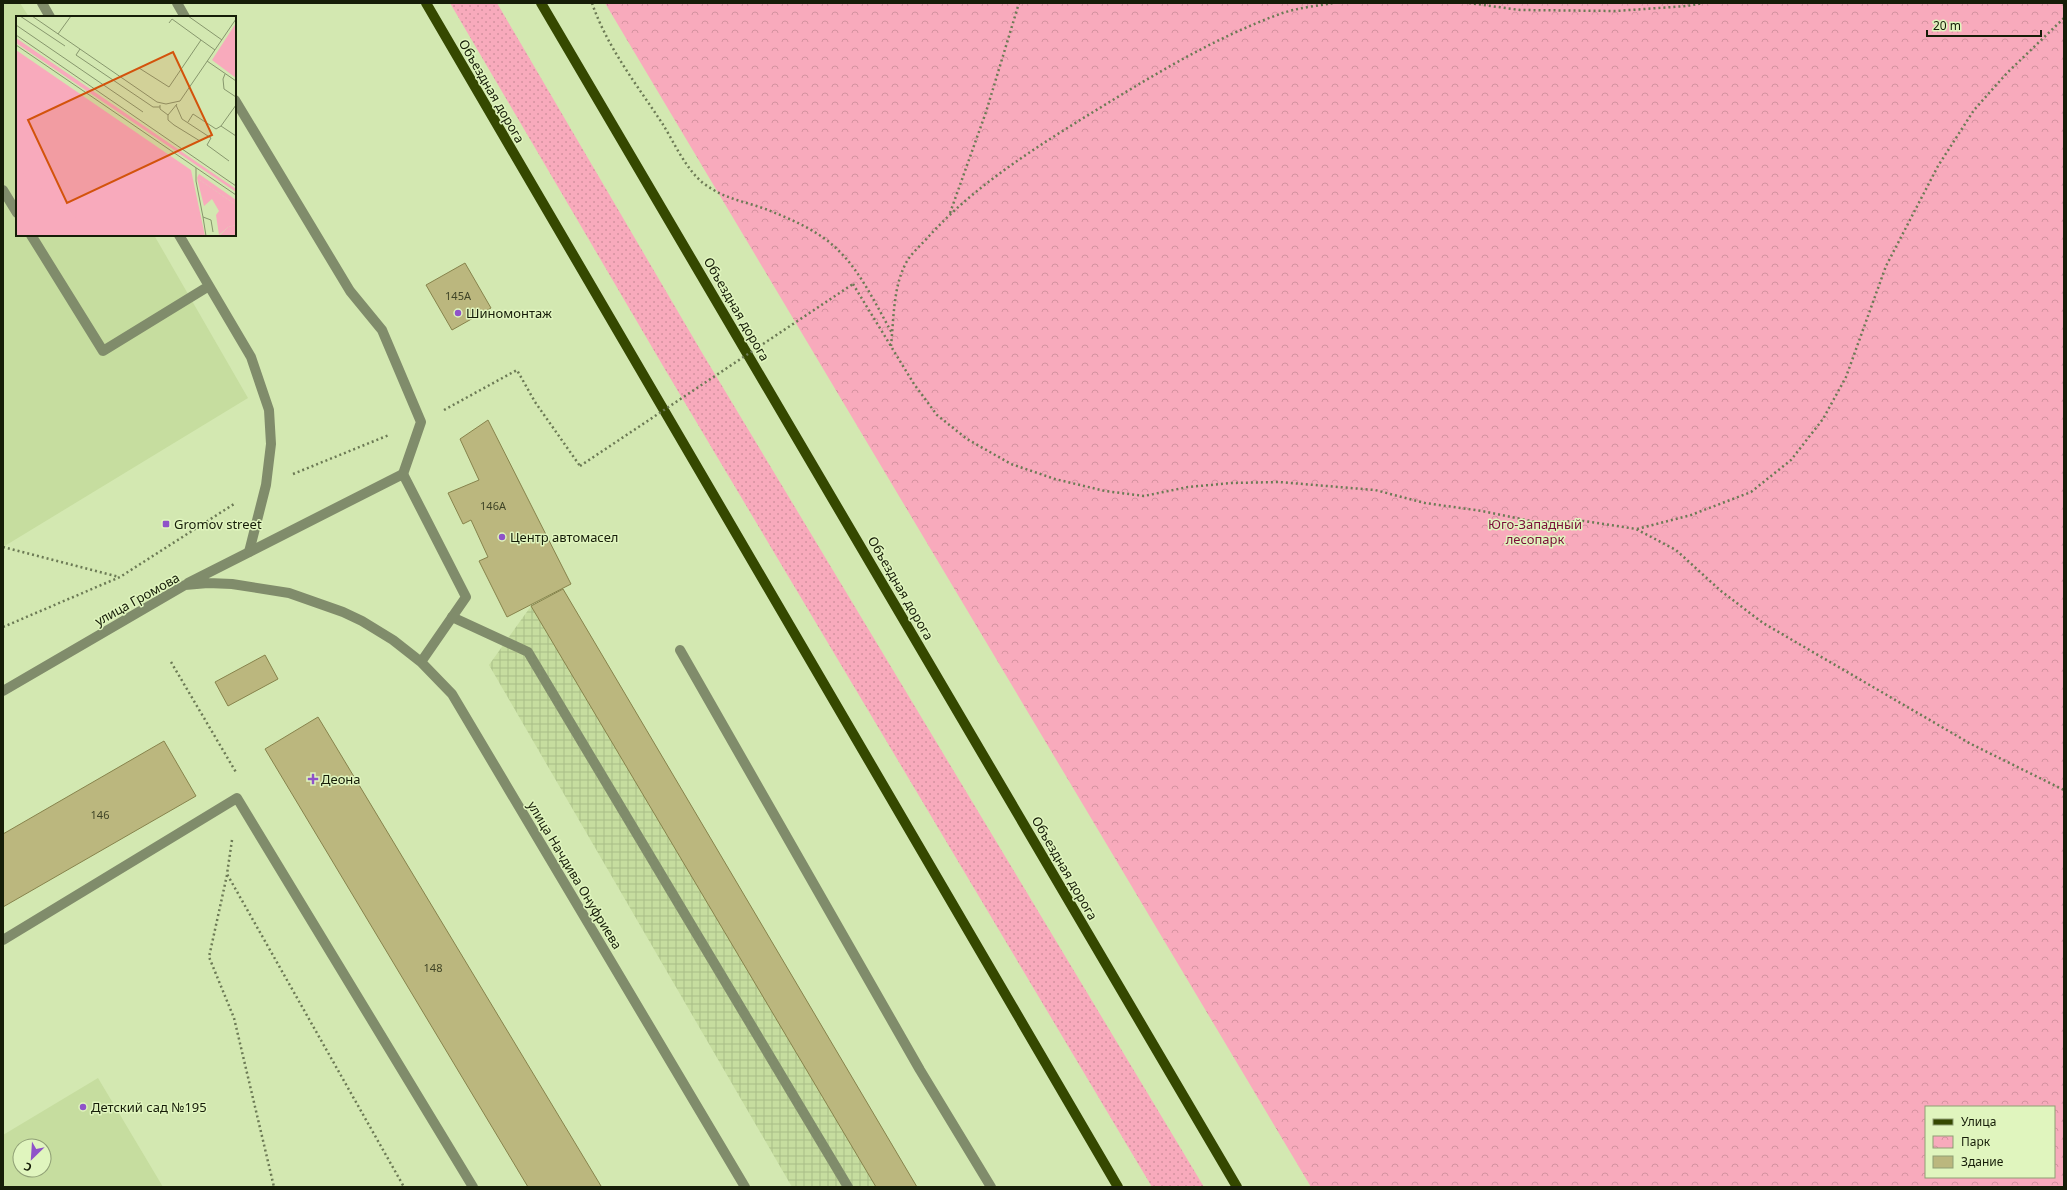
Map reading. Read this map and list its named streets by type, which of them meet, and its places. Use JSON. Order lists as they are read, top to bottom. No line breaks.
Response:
{"streets":{"main road":["Объездная дорога"],"street":["улица Громова","улица Начдива Онуфриева"]},"crossings":[["улица Громова","улица Начдива Онуфриева"]],"parks":["Юго-Западный лесопарк"],"places":{"other":["Шиномонтаж","Центр автомасел","Детский сад №195"],"transit":["Gromov street"],"health":["Деона"]},"house_numbers":["145А","146А","146","148"],"legend":["Улица","Парк","Здание"],"scale_bar":"20 m","north":"bottom left"}
